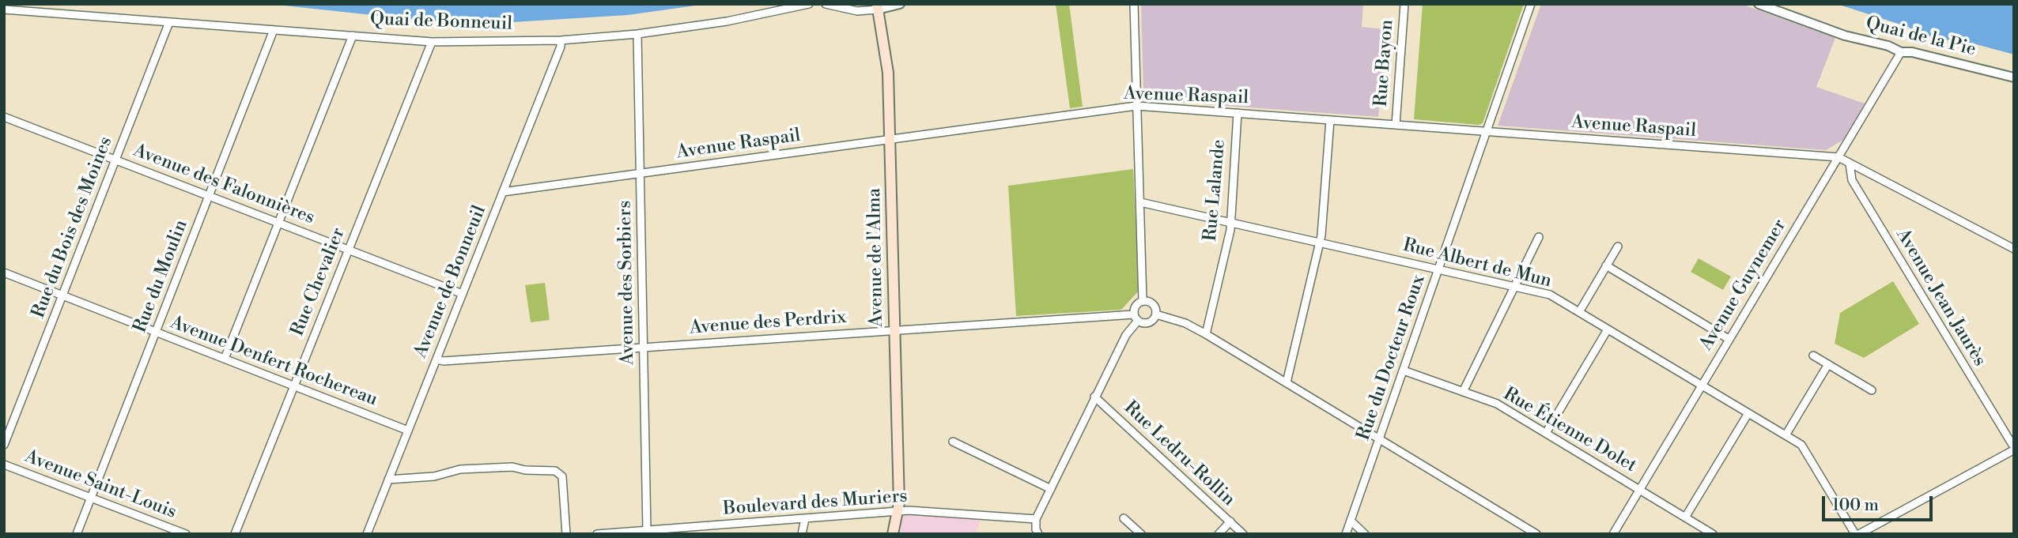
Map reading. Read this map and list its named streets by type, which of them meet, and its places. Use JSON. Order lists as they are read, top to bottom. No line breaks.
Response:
{"streets":{"main road":["Avenue de l'Alma"],"street":["Quai de Bonneuil","Quai de la Pie","Rue Bayon","Avenue Raspail","Avenue des Falonnières","Rue Lalande","Rue du Bois des Moines","Rue Albert de Mun","Rue du Moulin","Rue Chevalier","Avenue de Bonneuil","Avenue des Sorbiers","Avenue Guynemer","Avenue Jean Jaurès","Avenue des Perdrix","Rue du Docteur Roux","Avenue Denfert Rochereau","Rue Étienne Dolet","Rue Ledru-Rollin","Avenue Saint-Louis","Boulevard des Muriers"]},"crossings":[["Quai de Bonneuil","Rue du Bois des Moines"],["Quai de Bonneuil","Rue du Moulin"],["Quai de Bonneuil","Rue Chevalier"],["Quai de Bonneuil","Avenue de Bonneuil"],["Quai de Bonneuil","Avenue des Sorbiers"],["Quai de la Pie","Avenue Guynemer"],["Rue Bayon","Avenue Raspail"],["Avenue Raspail","Rue Lalande"],["Avenue Raspail","Avenue de l'Alma"],["Avenue Raspail","Avenue de Bonneuil"],["Avenue Raspail","Avenue des Sorbiers"],["Avenue Raspail","Avenue Guynemer"],["Avenue Raspail","Rue du Docteur Roux"],["Avenue des Falonnières","Rue du Bois des Moines"],["Avenue des Falonnières","Rue du Moulin"],["Avenue des Falonnières","Rue Chevalier"],["Avenue des Falonnières","Avenue de Bonneuil"],["Rue Lalande","Rue Albert de Mun"],["Rue du Bois des Moines","Avenue Denfert Rochereau"],["Avenue de l'Alma","Avenue des Perdrix"],["Avenue de l'Alma","Boulevard des Muriers"],["Rue Albert de Mun","Avenue Guynemer"],["Rue Albert de Mun","Rue du Docteur Roux"],["Rue du Moulin","Avenue Denfert Rochereau"],["Rue du Moulin","Avenue Saint-Louis"],["Rue Chevalier","Avenue Denfert Rochereau"],["Avenue de Bonneuil","Avenue des Perdrix"],["Avenue de Bonneuil","Avenue Denfert Rochereau"],["Avenue des Sorbiers","Avenue des Perdrix"],["Avenue des Sorbiers","Boulevard des Muriers"],["Avenue Guynemer","Rue Étienne Dolet"],["Rue du Docteur Roux","Rue Étienne Dolet"]],"scale_bar":"100 m"}
